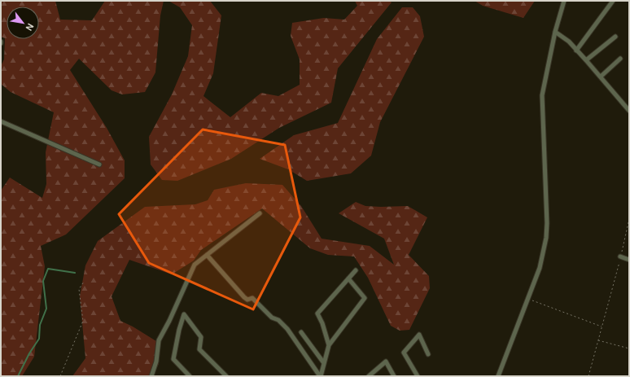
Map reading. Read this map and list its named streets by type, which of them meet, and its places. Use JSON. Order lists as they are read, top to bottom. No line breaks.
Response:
{"north":"bottom right"}
